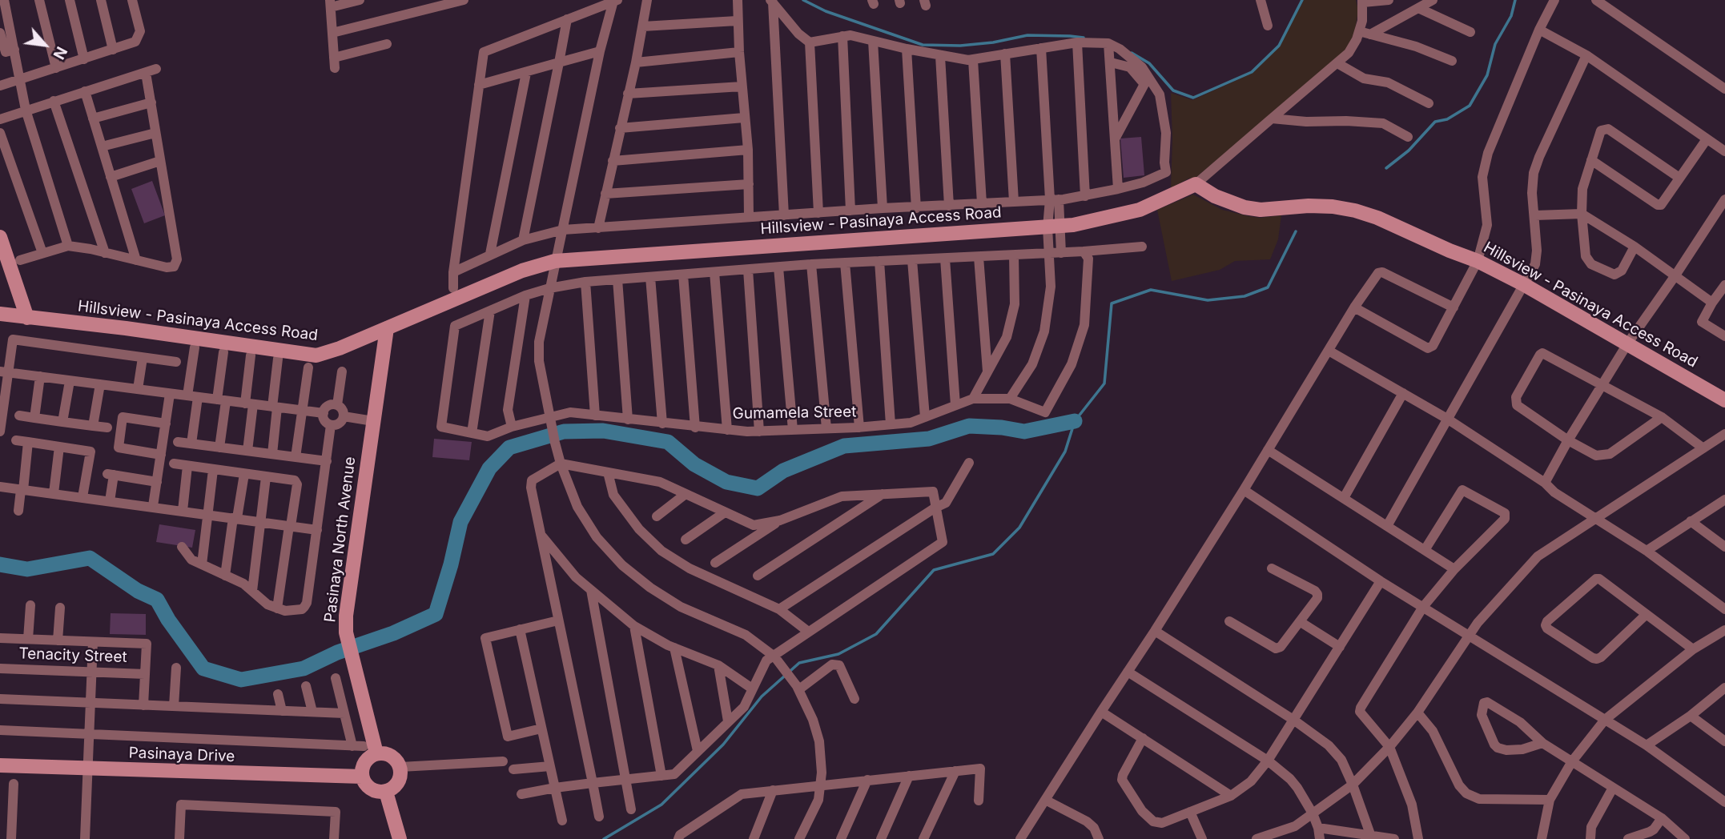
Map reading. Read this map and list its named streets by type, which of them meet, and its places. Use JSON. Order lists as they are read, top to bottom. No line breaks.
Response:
{"streets":{"street":["Hillsview - Pasinaya Access Road","Gumamela Street","Pasinaya North Avenue","Tenacity Street","Pasinaya Drive"]},"crossings":[["Hillsview - Pasinaya Access Road","Pasinaya North Avenue"],["Pasinaya North Avenue","Pasinaya Drive"]],"north":"bottom right"}
